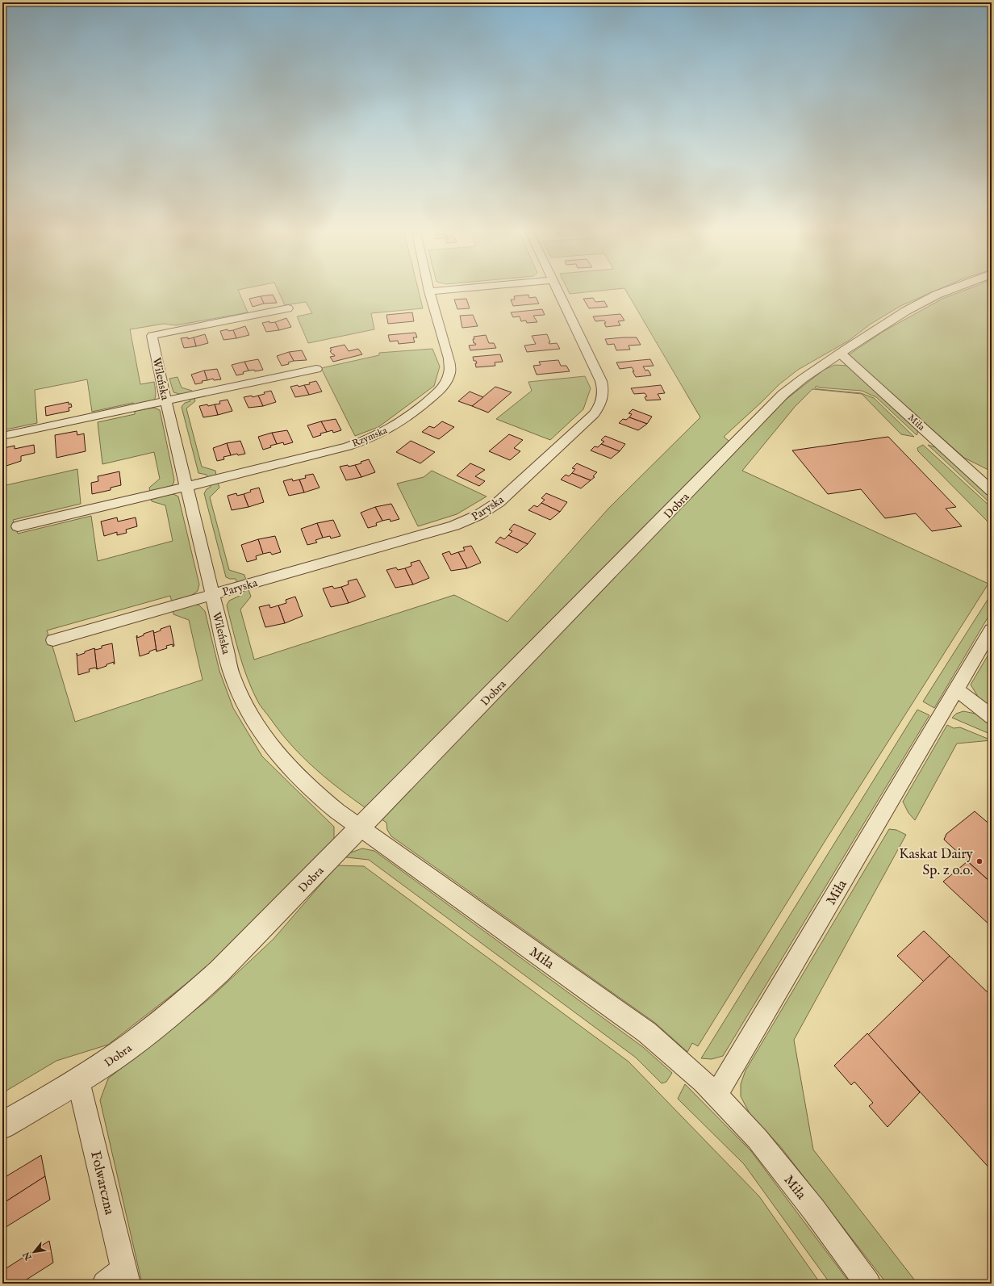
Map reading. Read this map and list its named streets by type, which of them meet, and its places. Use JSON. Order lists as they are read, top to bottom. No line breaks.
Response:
{"streets":{"street":["Wileńska","Miła","Rzymska","Dobra","Paryska","Folwarczna"]},"crossings":[["Wileńska","Miła"],["Wileńska","Rzymska"],["Wileńska","Dobra"],["Wileńska","Paryska"],["Miła","Dobra"],["Dobra","Folwarczna"]],"places":["Kaskat Dairy Sp. z o.o."],"north":"bottom left"}
